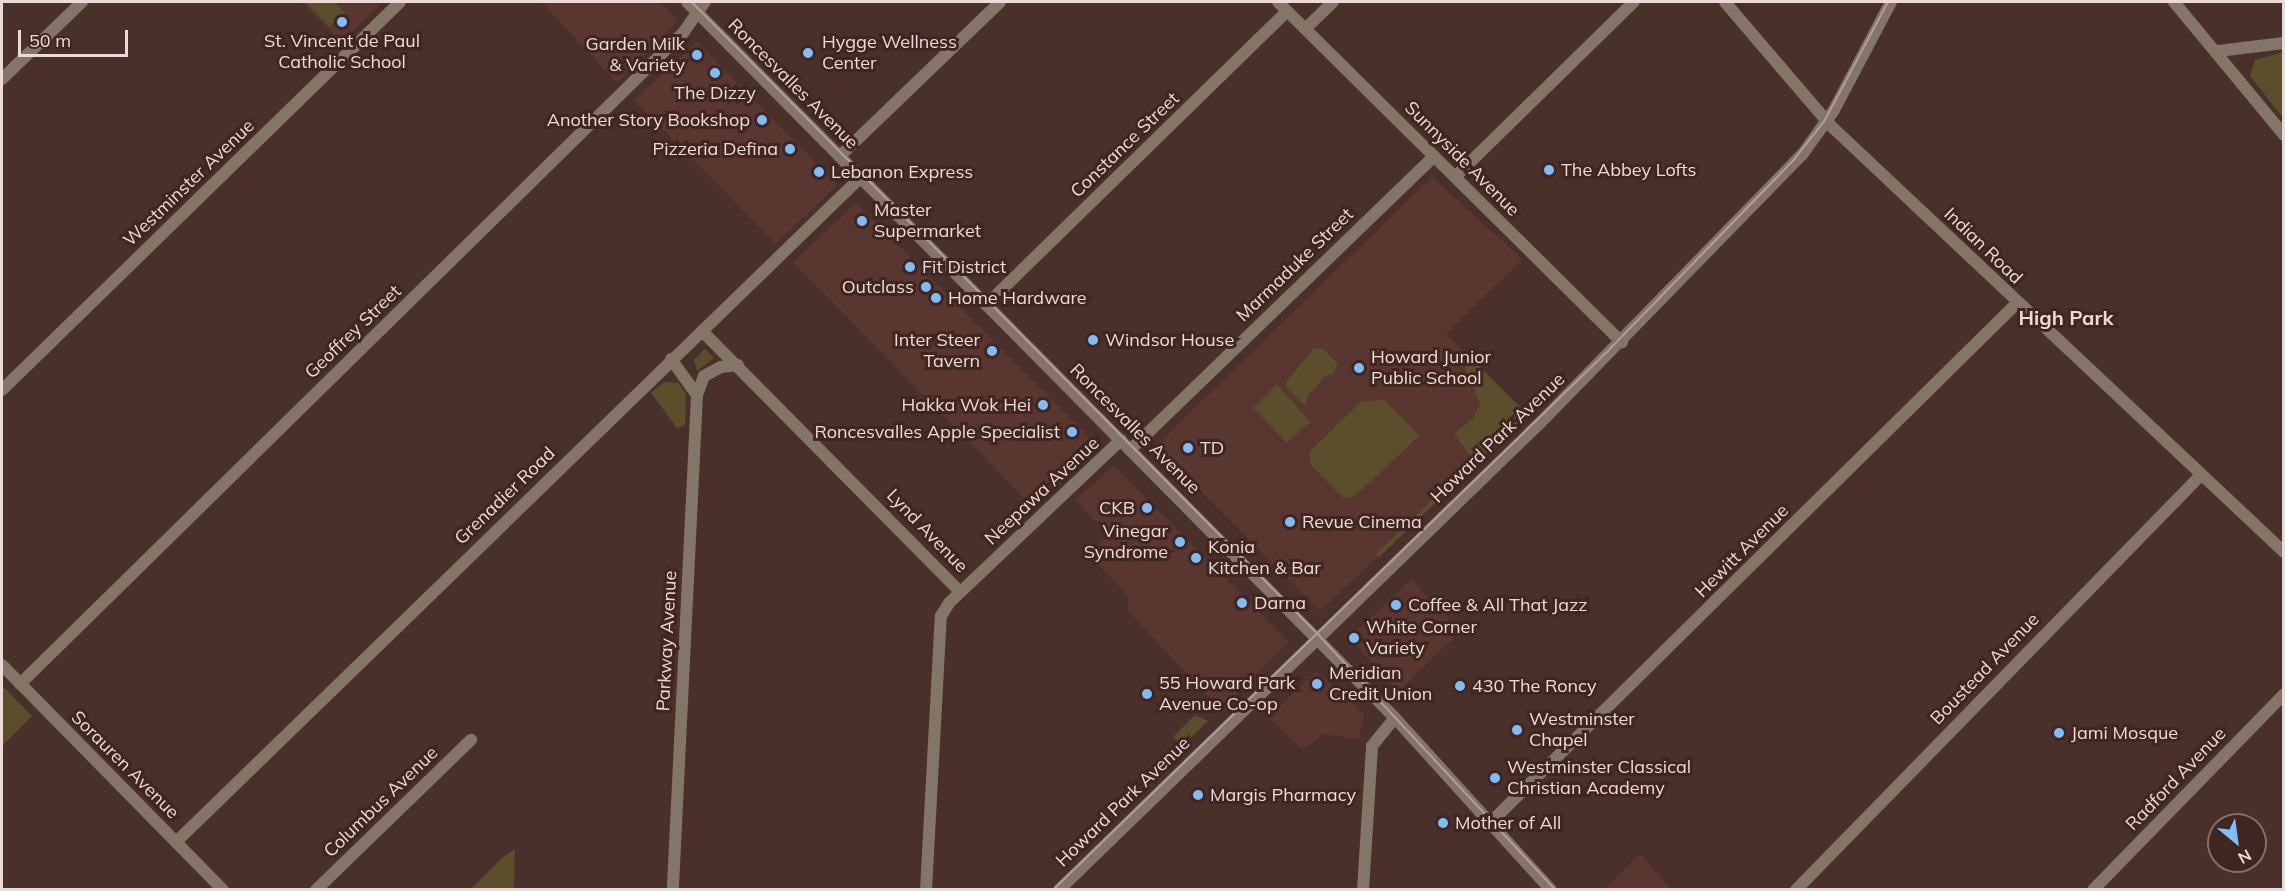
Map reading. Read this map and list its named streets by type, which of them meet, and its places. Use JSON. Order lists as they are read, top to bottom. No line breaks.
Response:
{"streets":{"street":["Roncesvalles Avenue","Constance Street","Sunnyside Avenue","Westminster Avenue","Indian Road","Marmaduke Street","Geoffrey Street","Howard Park Avenue","Neepawa Avenue","Grenadier Road","Lynd Avenue","Hewitt Avenue","Parkway Avenue","Boustead Avenue","Sorauren Avenue","Radford Avenue","Columbus Avenue"]},"crossings":[["Roncesvalles Avenue","Constance Street"],["Roncesvalles Avenue","Marmaduke Street"],["Roncesvalles Avenue","Geoffrey Street"],["Roncesvalles Avenue","Howard Park Avenue"],["Roncesvalles Avenue","Neepawa Avenue"],["Roncesvalles Avenue","Grenadier Road"],["Roncesvalles Avenue","Hewitt Avenue"],["Constance Street","Sunnyside Avenue"],["Sunnyside Avenue","Marmaduke Street"],["Sunnyside Avenue","Howard Park Avenue"],["Indian Road","Howard Park Avenue"],["Indian Road","Hewitt Avenue"],["Indian Road","Boustead Avenue"],["Geoffrey Street","Sorauren Avenue"],["Neepawa Avenue","Lynd Avenue"],["Grenadier Road","Lynd Avenue"],["Grenadier Road","Sorauren Avenue"]],"districts":["High Park"],"places":["St. Vincent de Paul Catholic School","Hygge Wellness Center","Garden Milk & Variety","The Dizzy","Another Story Bookshop","Pizzeria Defina","The Abbey Lofts","Lebanon Express","Master Supermarket","Fit District","Outclass","Home Hardware","Windsor House","Inter Steer Tavern","Howard Junior Public School","Hakka Wok Hei","Roncesvalles Apple Specialist","TD","CKB","Revue Cinema","Vinegar Syndrome","Konia Kitchen & Bar","Darna","Coffee & All That Jazz","White Corner Variety","Meridian Credit Union","430 The Roncy","55 Howard Park Avenue Co-op","Westminster Chapel","Jami Mosque","Westminster Classical Christian Academy","Margis Pharmacy","Mother of All"],"scale_bar":"50 m","north":"bottom right"}
